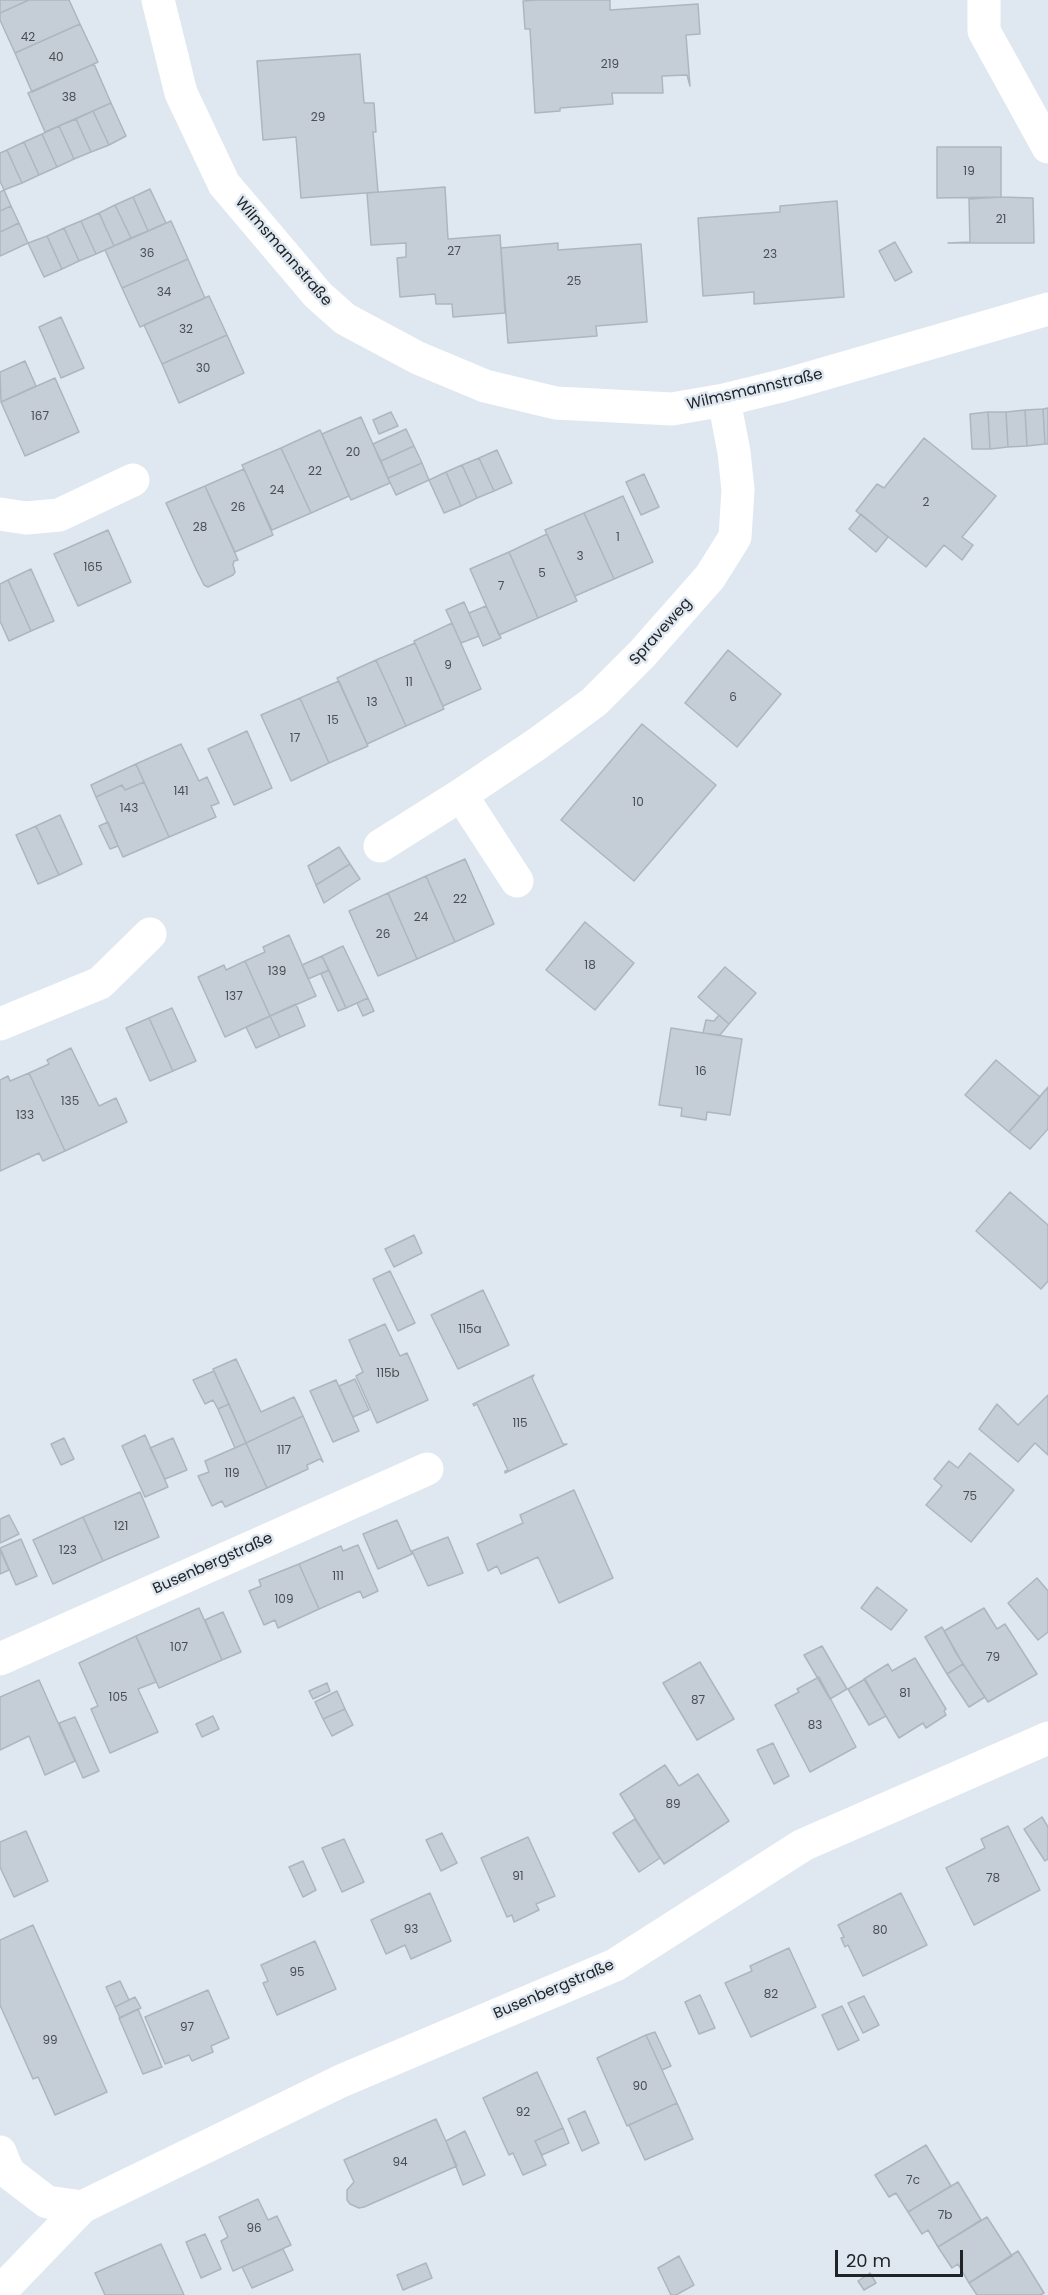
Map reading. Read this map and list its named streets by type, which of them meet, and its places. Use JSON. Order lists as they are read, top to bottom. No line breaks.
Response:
{"streets":{"street":["Wilmsmannstraße","Spraveweg","Busenbergstraße"]},"crossings":[["Wilmsmannstraße","Spraveweg"]],"house_numbers":["42","40","219","38","29","19","21","27","36","23","25","34","32","30","167","20","22","24","2","26","28","1","3","165","5","7","9","11","6","13","15","17","141","10","143","22","24","26","18","139","137","16","135","133","115a","115b","115","117","119","75","121","123","111","109","107","79","81","105","87","83","89","91","78","93","80","95","82","97","99","90","92","94","7c","7b","96"],"scale_bar":"20 m"}
